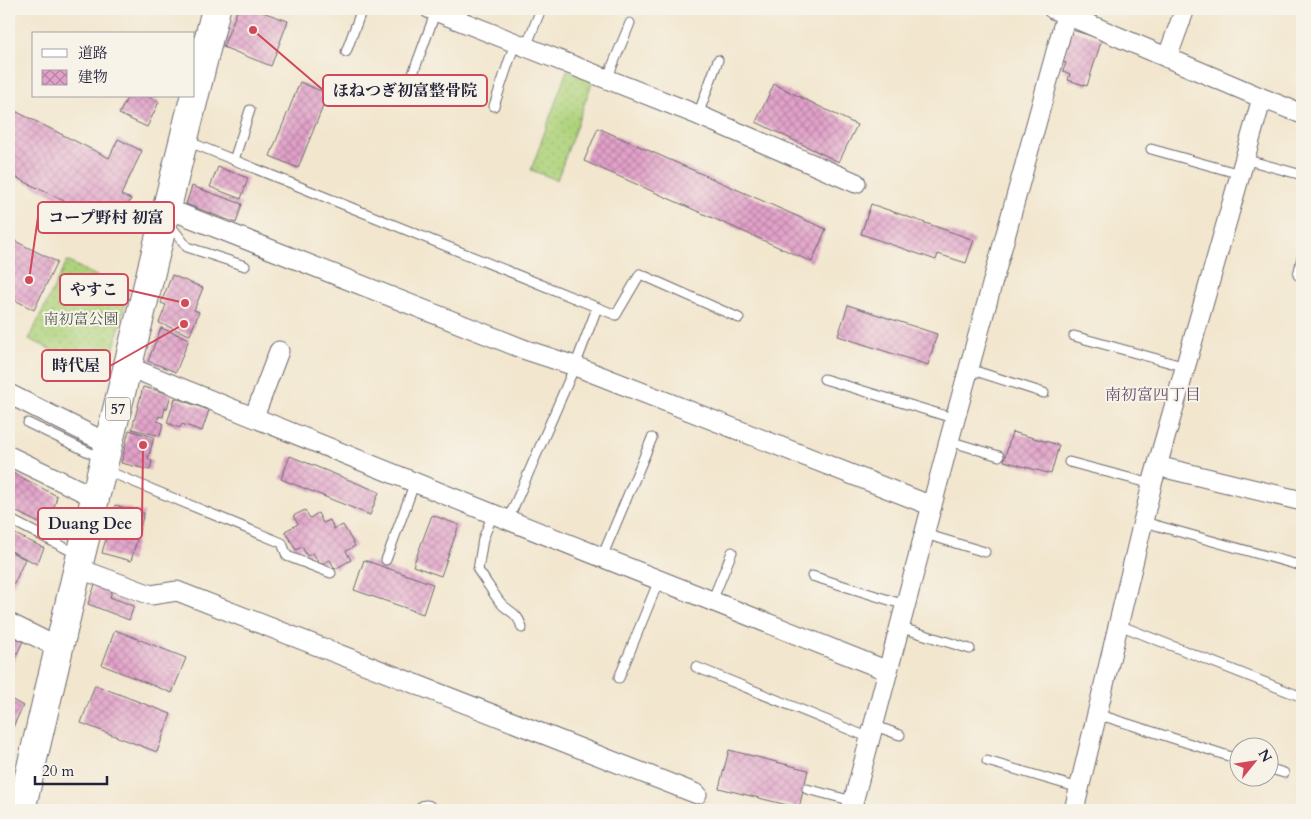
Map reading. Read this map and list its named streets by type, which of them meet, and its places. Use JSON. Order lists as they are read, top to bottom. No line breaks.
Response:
{"streets":{"main road":["57"]},"districts":["南初富四丁目"],"parks":["南初富公園"],"places":["ほねつぎ初富整骨院","コープ野村 初富","やすこ","時代屋","Duang Dee"],"legend":["道路","建物"],"scale_bar":"20 m","north":"top right"}
